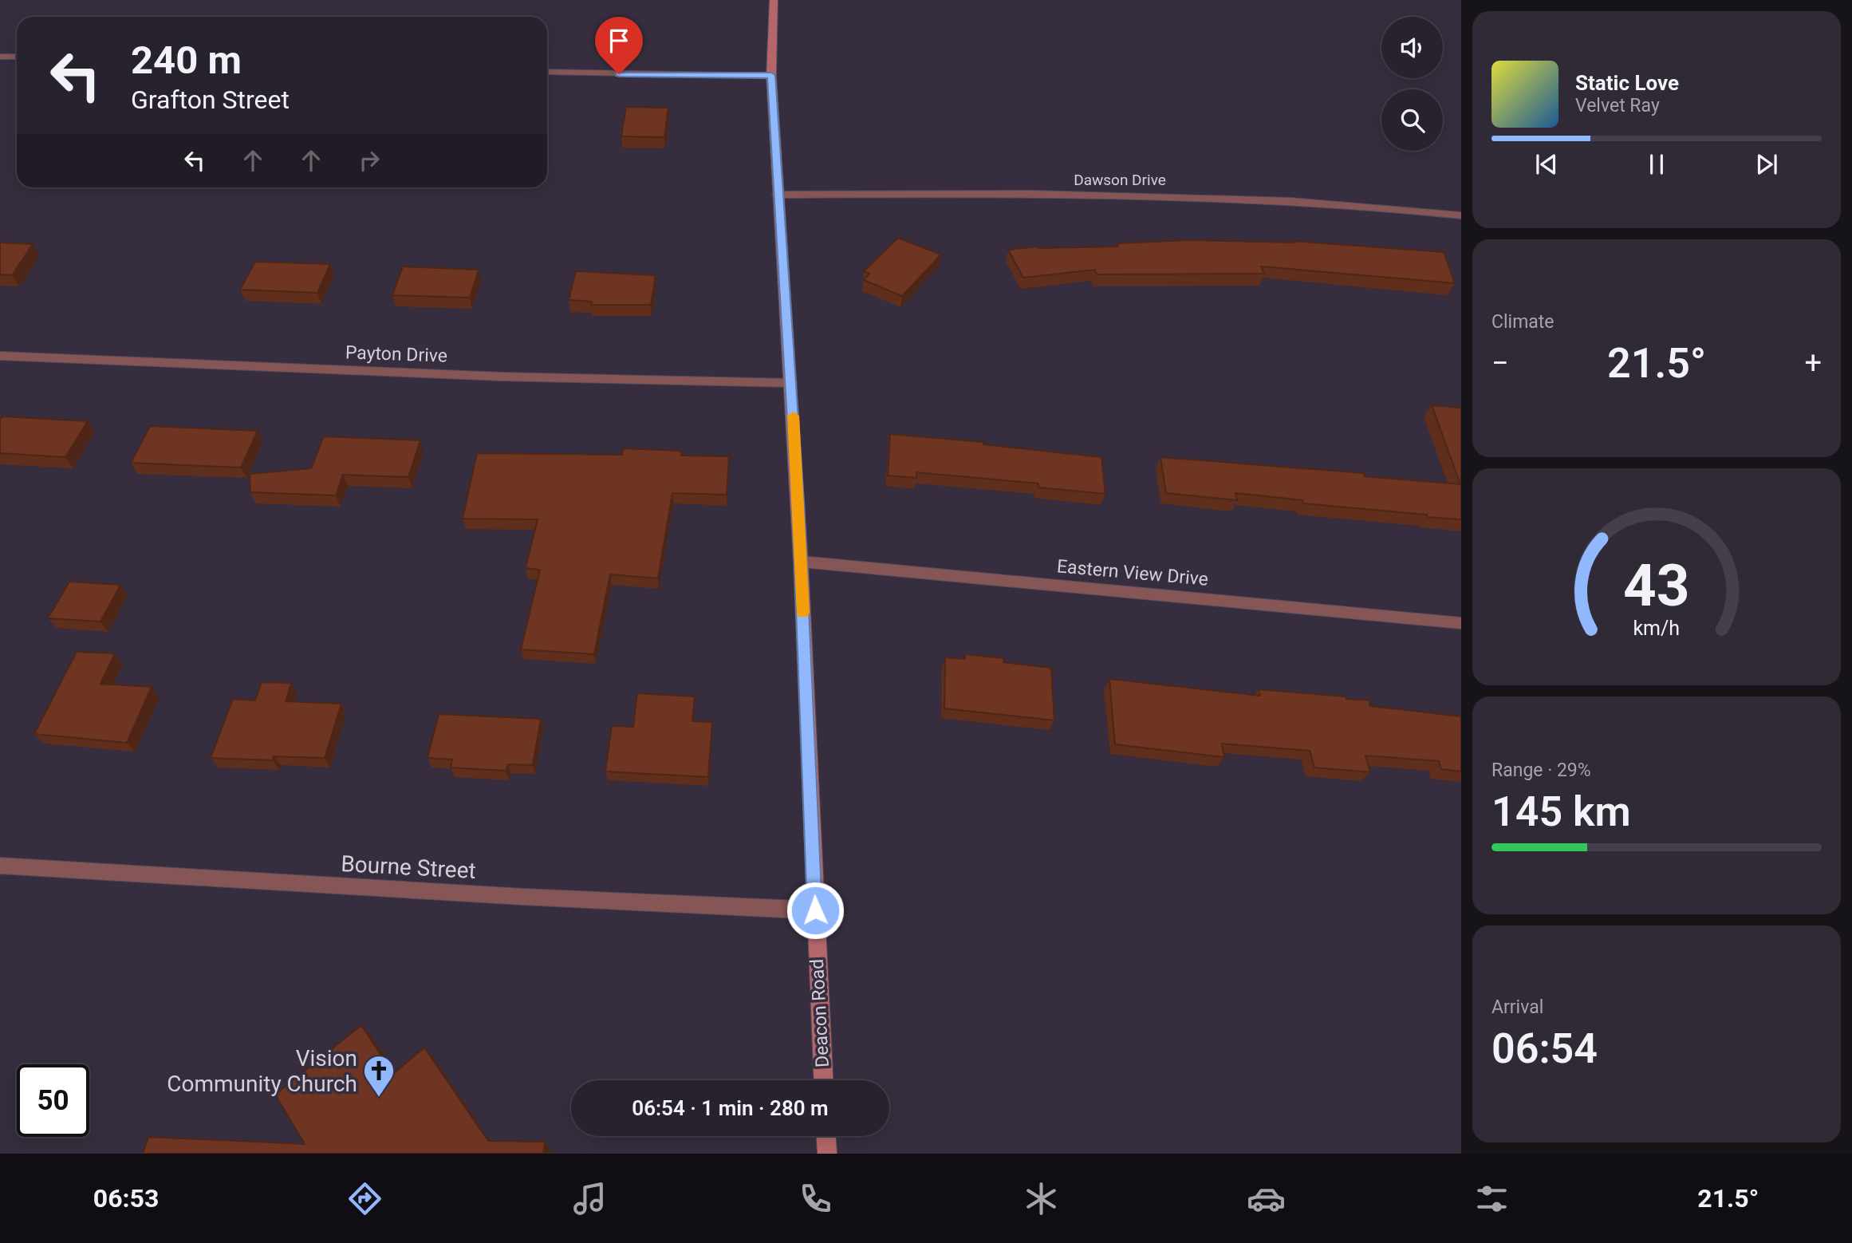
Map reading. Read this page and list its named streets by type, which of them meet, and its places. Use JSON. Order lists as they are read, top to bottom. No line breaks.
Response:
{"streets":{"main road":["Deacon Road"],"street":["Dawson Drive","Payton Drive","Eastern View Drive","Bourne Street"]},"crossings":[["Dawson Drive","Deacon Road"],["Payton Drive","Deacon Road"],["Eastern View Drive","Deacon Road"],["Bourne Street","Deacon Road"]],"places":{"church":["Vision Community Church"]},"page":{"turn":["240 m","Grafton Street"],"song":["Static Love","Velvet Ray"],"tile":["Climate",["Range · 29%","145 km"],["Arrival","06:54"]],"heat":["−","21.5°","+"],"limit":"50","trip":"06:54 · 1 min · 280 m","tabs":["06:53","21.5°"],"gauge":["43","km/h"]}}
